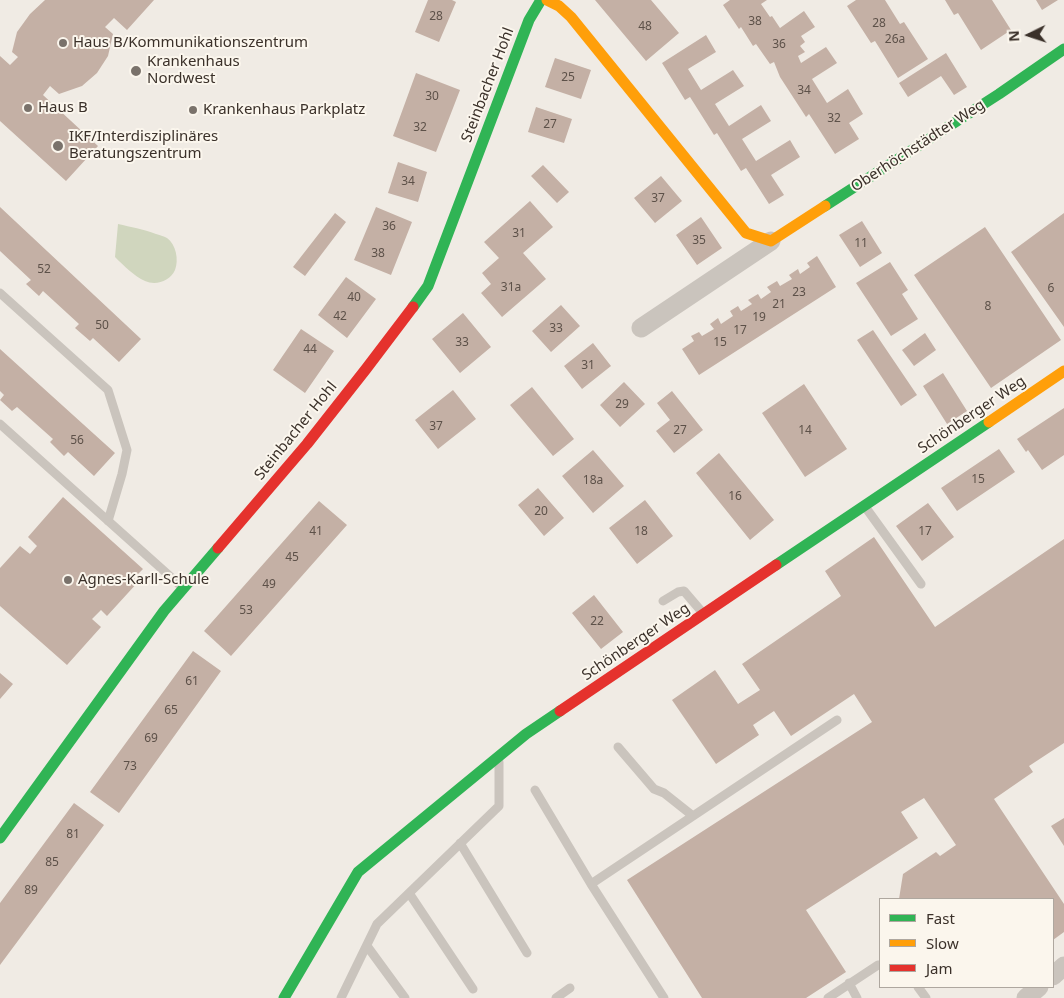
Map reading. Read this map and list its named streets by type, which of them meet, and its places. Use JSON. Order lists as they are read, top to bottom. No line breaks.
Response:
{"streets":{"street":["Steinbacher Hohl","Oberhöchstädter Weg","Schönberger Weg"]},"places":["Haus B/Kommunikationszentrum","Krankenhaus Nordwest","Haus B","Krankenhaus Parkplatz","IKF/Interdisziplinäres Beratungszentrum","Agnes-Karll-Schule"],"house_numbers":["28","38","28","48","26a","36","25","34","30","32","27","32","34","37","36","31","35","11","38","52","31a","6","23","40","21","8","42","19","50","33","17","33","15","44","31","29","37","27","14","56","15","18a","16","20","41","18","17","45","49","53","22","61","65","69","73","81","85","89"],"legend":["Fast","Slow","Jam"],"north":"left"}
